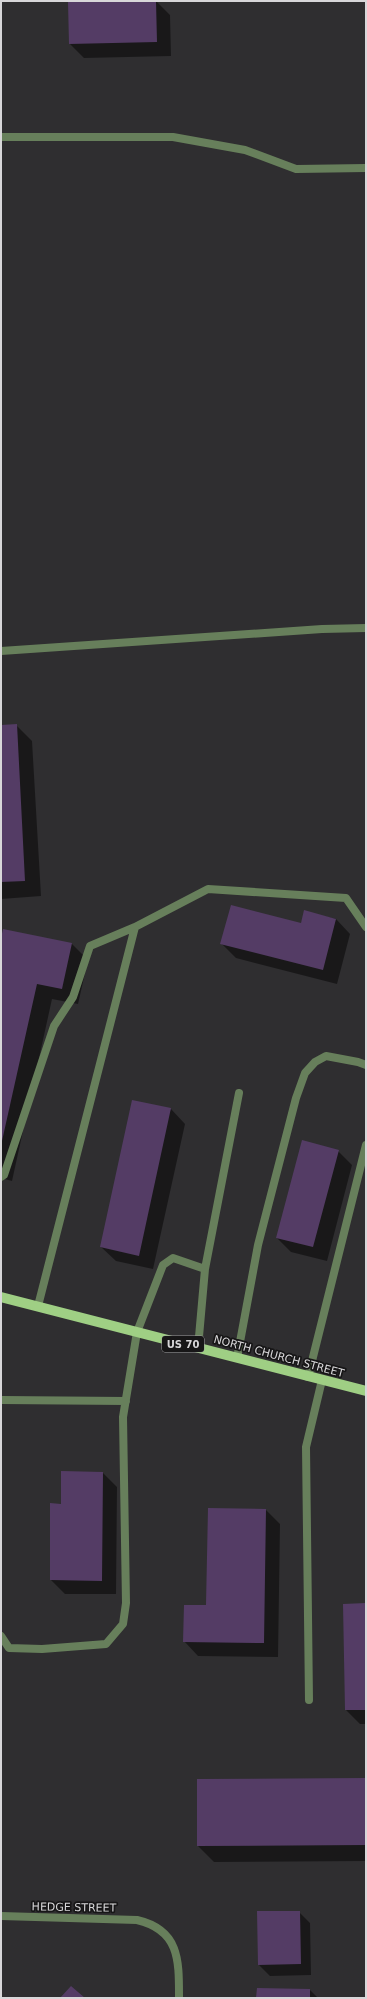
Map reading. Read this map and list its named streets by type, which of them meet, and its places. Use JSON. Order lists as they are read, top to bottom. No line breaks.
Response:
{"streets":{"main road":["US 70","NORTH CHURCH STREET"],"street":["HEDGE STREET"]}}
